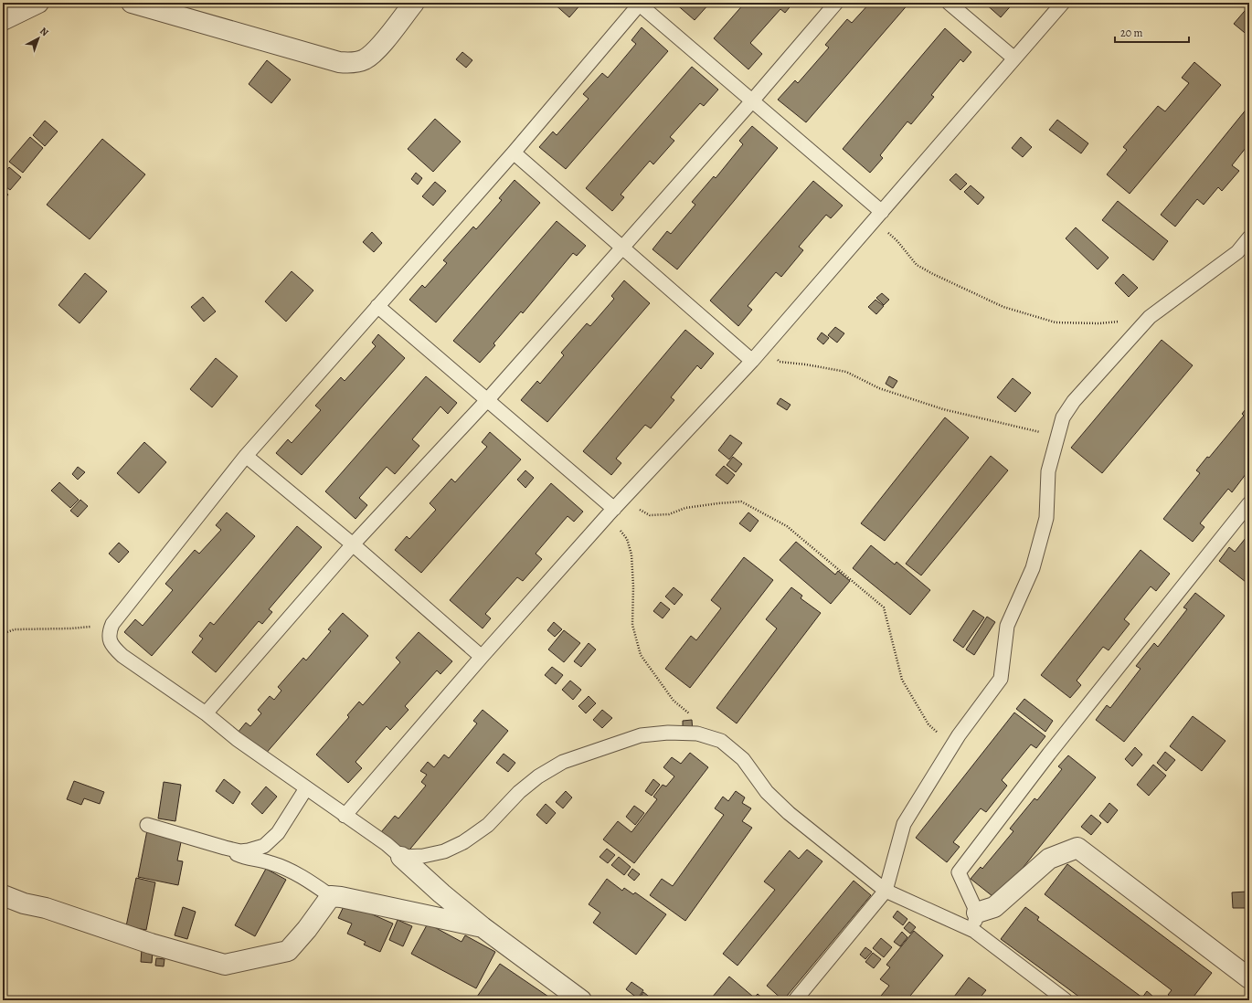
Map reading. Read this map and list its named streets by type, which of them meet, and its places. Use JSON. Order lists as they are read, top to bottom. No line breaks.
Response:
{"scale_bar":"20 m","north":"top right"}
